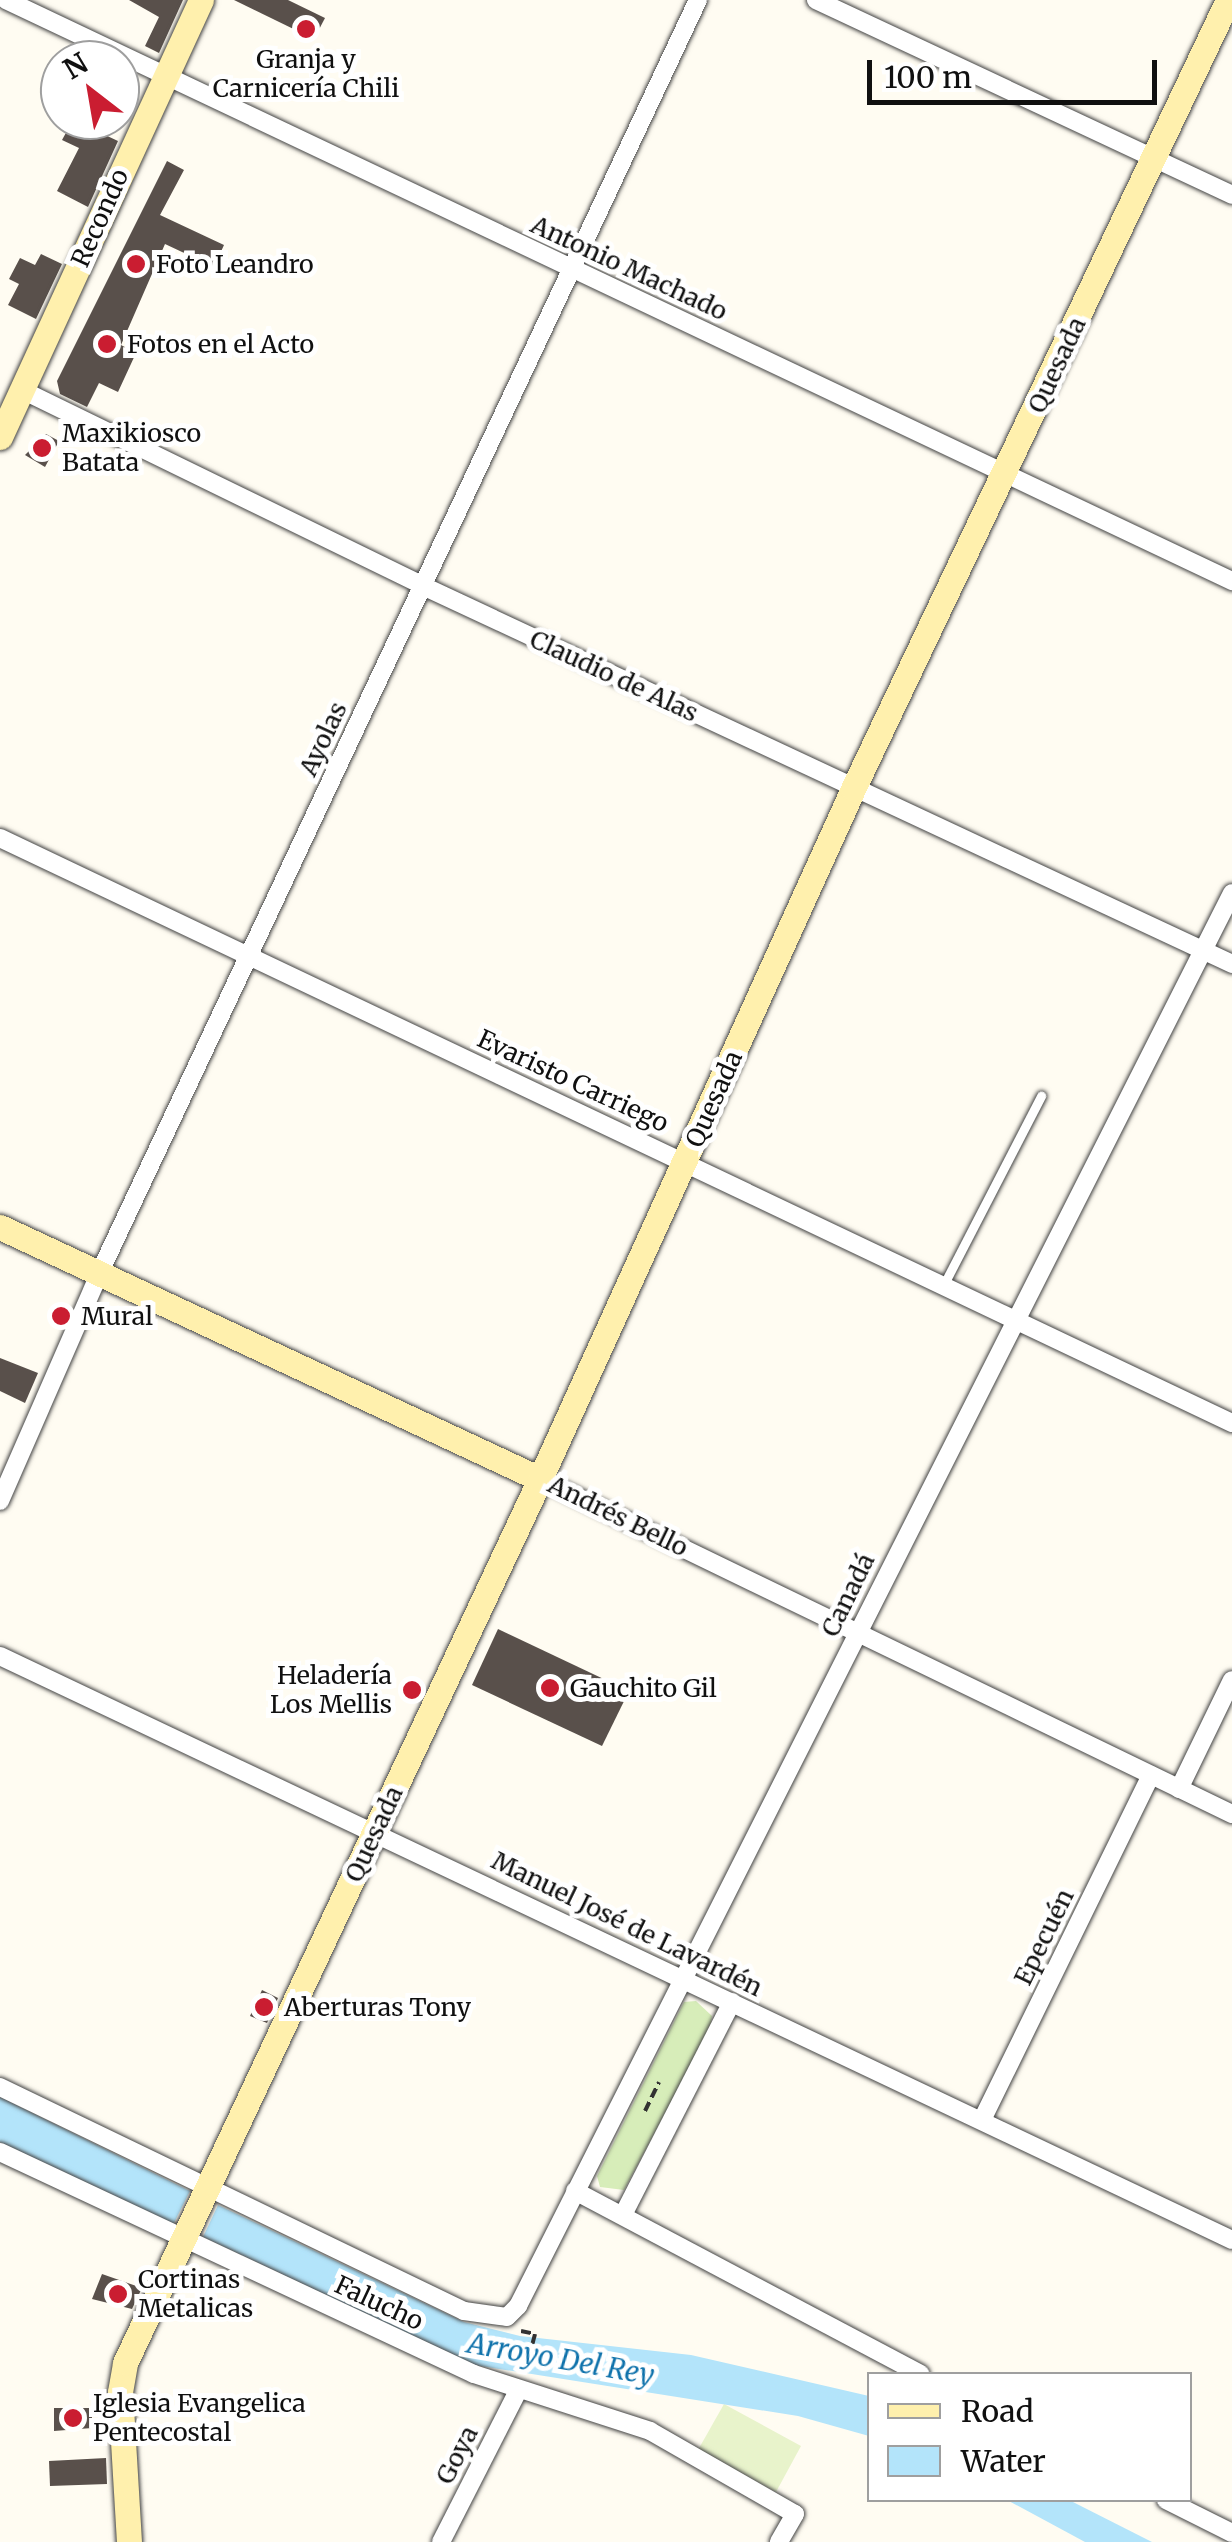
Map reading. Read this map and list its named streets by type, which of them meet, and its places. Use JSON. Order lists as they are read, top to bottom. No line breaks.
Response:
{"streets":{"street":["Recondo","Antonio Machado","Quesada","Claudio de Alas","Ayolas","Evaristo Carriego","Andrés Bello","Canadá","Manuel José de Lavardén","Epecuén","Falucho","Goya"]},"crossings":[["Recondo","Antonio Machado"],["Recondo","Claudio de Alas"],["Antonio Machado","Quesada"],["Antonio Machado","Ayolas"],["Quesada","Claudio de Alas"],["Quesada","Evaristo Carriego"],["Quesada","Andrés Bello"],["Quesada","Manuel José de Lavardén"],["Quesada","Falucho"],["Claudio de Alas","Ayolas"],["Claudio de Alas","Canadá"],["Ayolas","Evaristo Carriego"],["Ayolas","Andrés Bello"],["Evaristo Carriego","Canadá"],["Andrés Bello","Canadá"],["Andrés Bello","Epecuén"],["Canadá","Manuel José de Lavardén"],["Canadá","Falucho"],["Manuel José de Lavardén","Epecuén"],["Falucho","Goya"]],"water":["Arroyo Del Rey"],"places":["Granja y Carnicería Chili","Foto Leandro","Fotos en el Acto","Maxikiosco Batata","Mural","Gauchito Gil","Heladería Los Mellis","Aberturas Tony","Cortinas Metalicas","Iglesia Evangelica Pentecostal"],"legend":["Road","Water"],"scale_bar":"100 m","north":"top left"}
